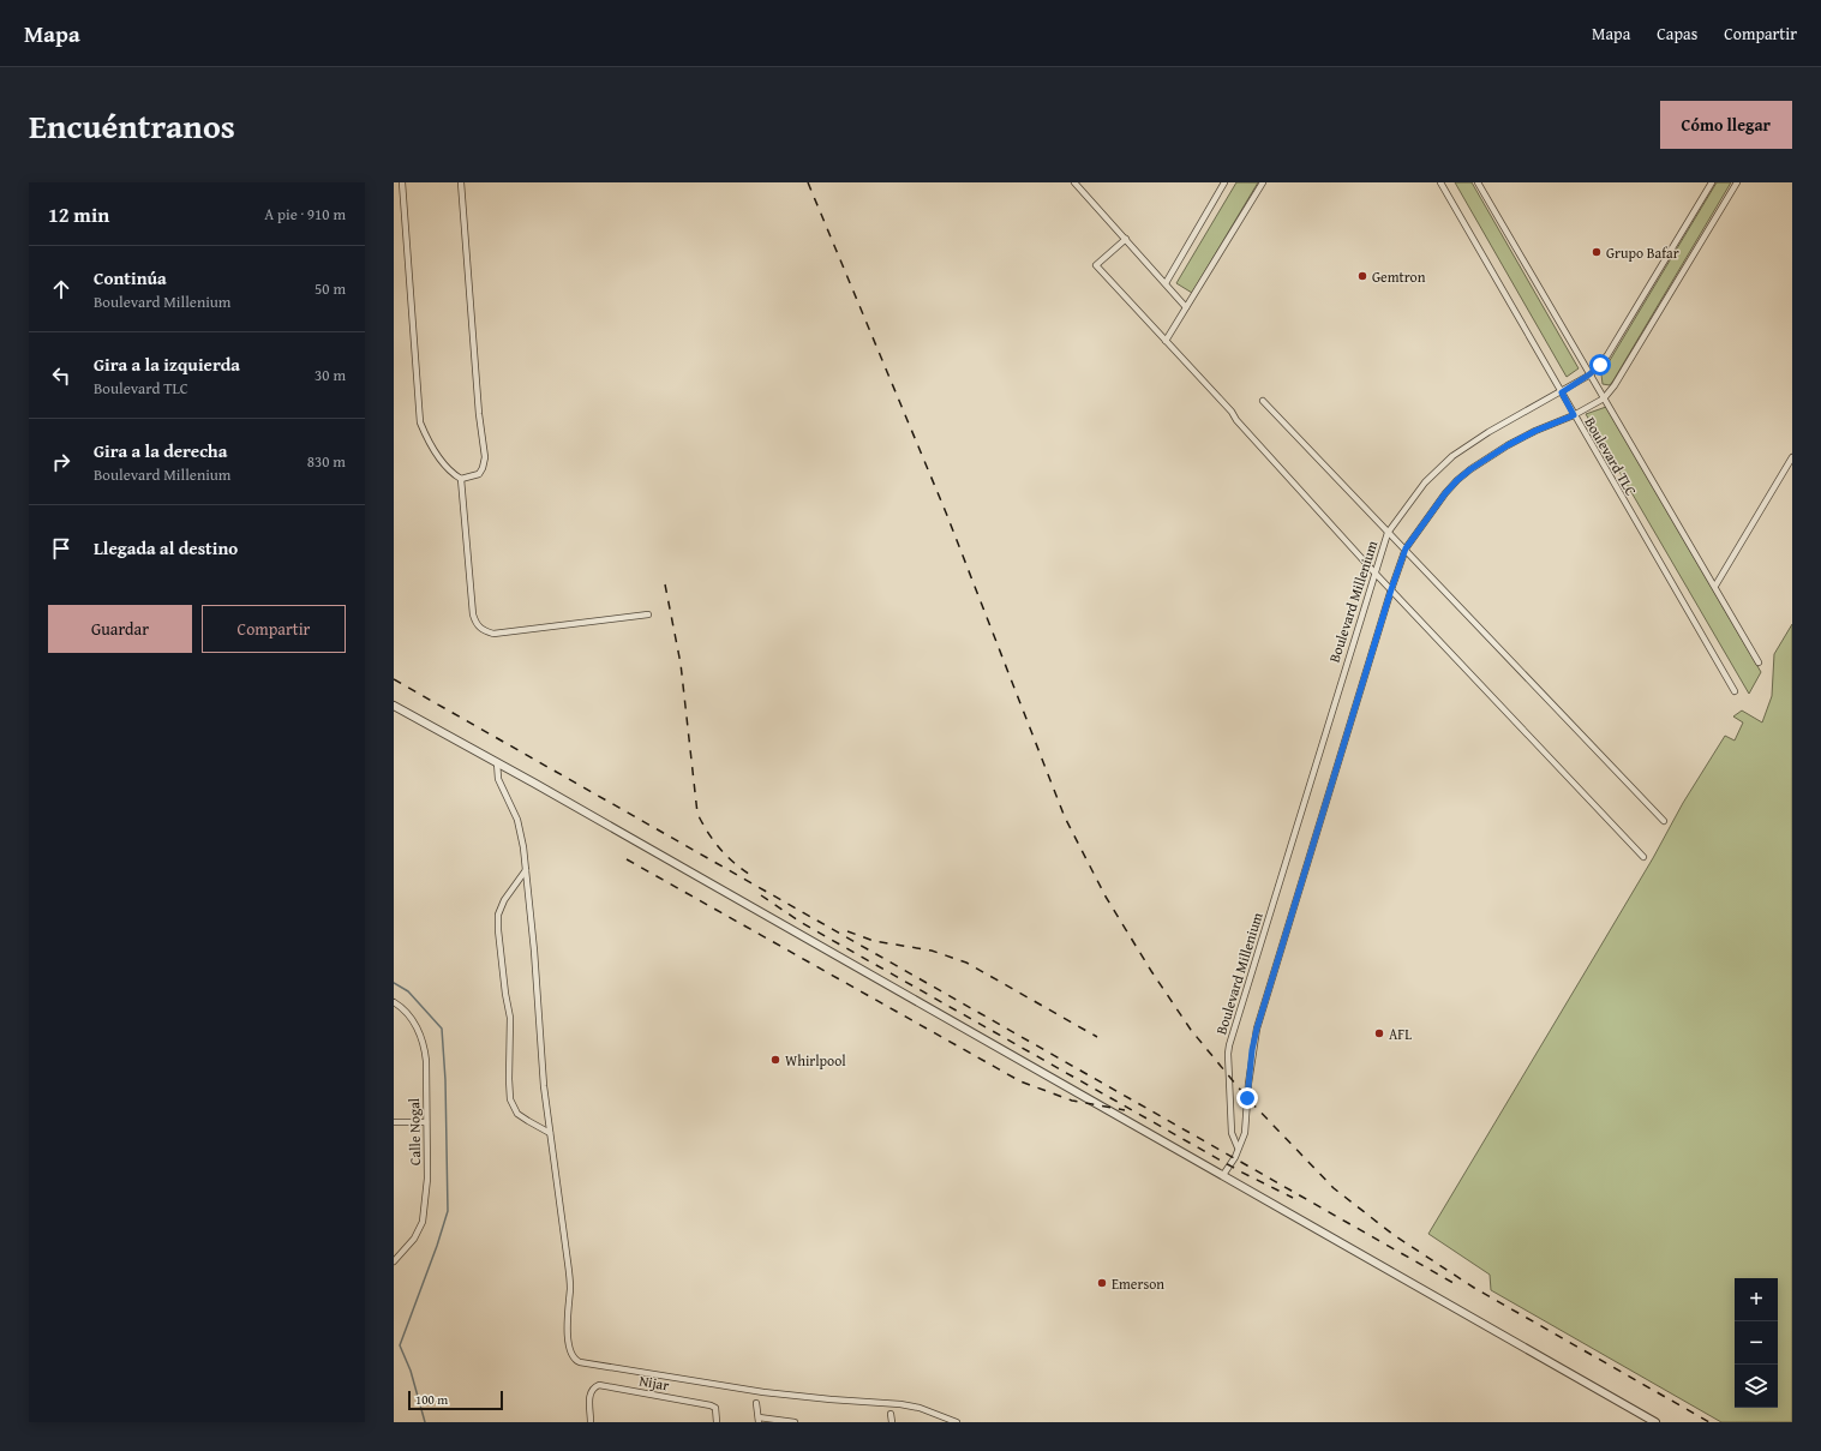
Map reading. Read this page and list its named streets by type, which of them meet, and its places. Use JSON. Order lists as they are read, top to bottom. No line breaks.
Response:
{"streets":{"street":["Boulevard TLC","Boulevard Millenium","Calle Nogal","Nijar"]},"crossings":[["Boulevard TLC","Boulevard Millenium"]],"places":["Grupo Bafar","Gemtron","AFL","Whirlpool","Emerson"],"scale_bar":"100 m","page":{"header":"Mapa","nav":["Mapa","Capas","Compartir"],"title":"Encuéntranos","buttons":["Cómo llegar",["Guardar","Compartir"]],"heading":["12 min","A pie · 910 m"],"list":[["Continúa","Boulevard Millenium","50 m"],["Gira a la izquierda","Boulevard TLC","30 m"],["Gira a la derecha","Boulevard Millenium","830 m"],"Llegada al destino"],"map_buttons":["+","−"],"scale":"100 m"}}
